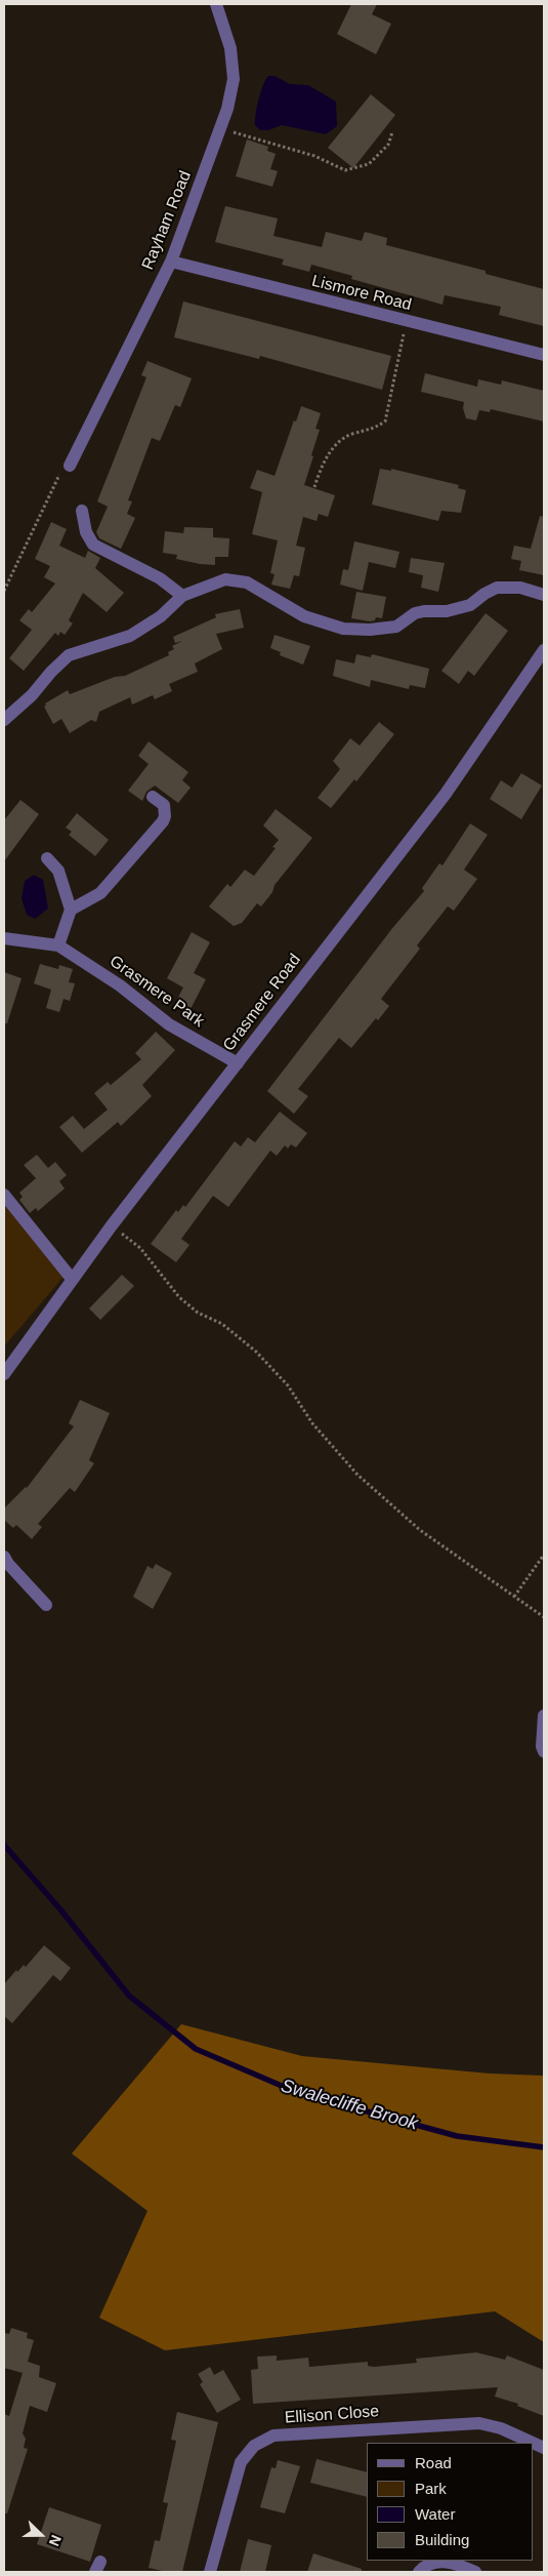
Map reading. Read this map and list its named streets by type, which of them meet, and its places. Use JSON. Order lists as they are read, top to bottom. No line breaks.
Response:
{"streets":{"street":["Rayham Road","Lismore Road","Grasmere Park","Grasmere Road","Ellison Close"]},"crossings":[["Rayham Road","Lismore Road"],["Grasmere Park","Grasmere Road"]],"water":["Swalecliffe Brook"],"legend":["Road","Park","Water","Building"],"north":"right"}
